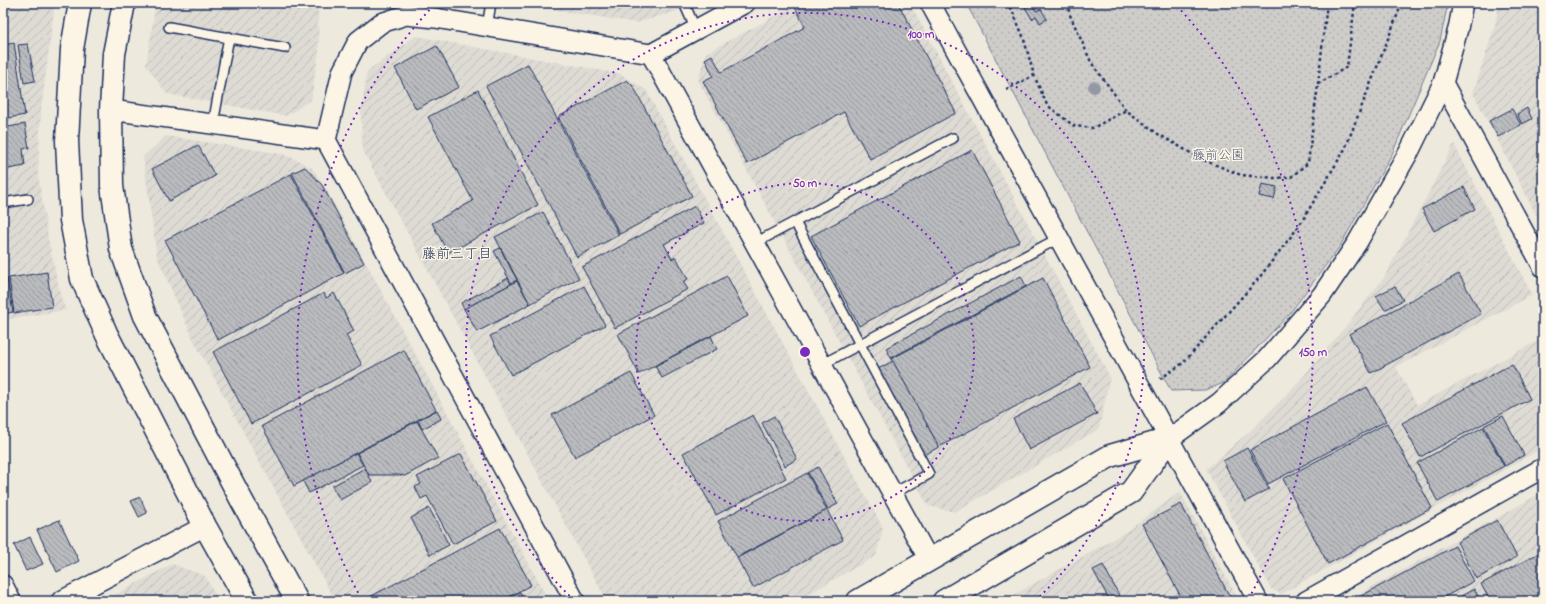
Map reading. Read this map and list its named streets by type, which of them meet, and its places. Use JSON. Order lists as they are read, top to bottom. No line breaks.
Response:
{"districts":["藤前三丁目"],"parks":["藤前公園"],"rings":["100 m","50 m","150 m"]}
